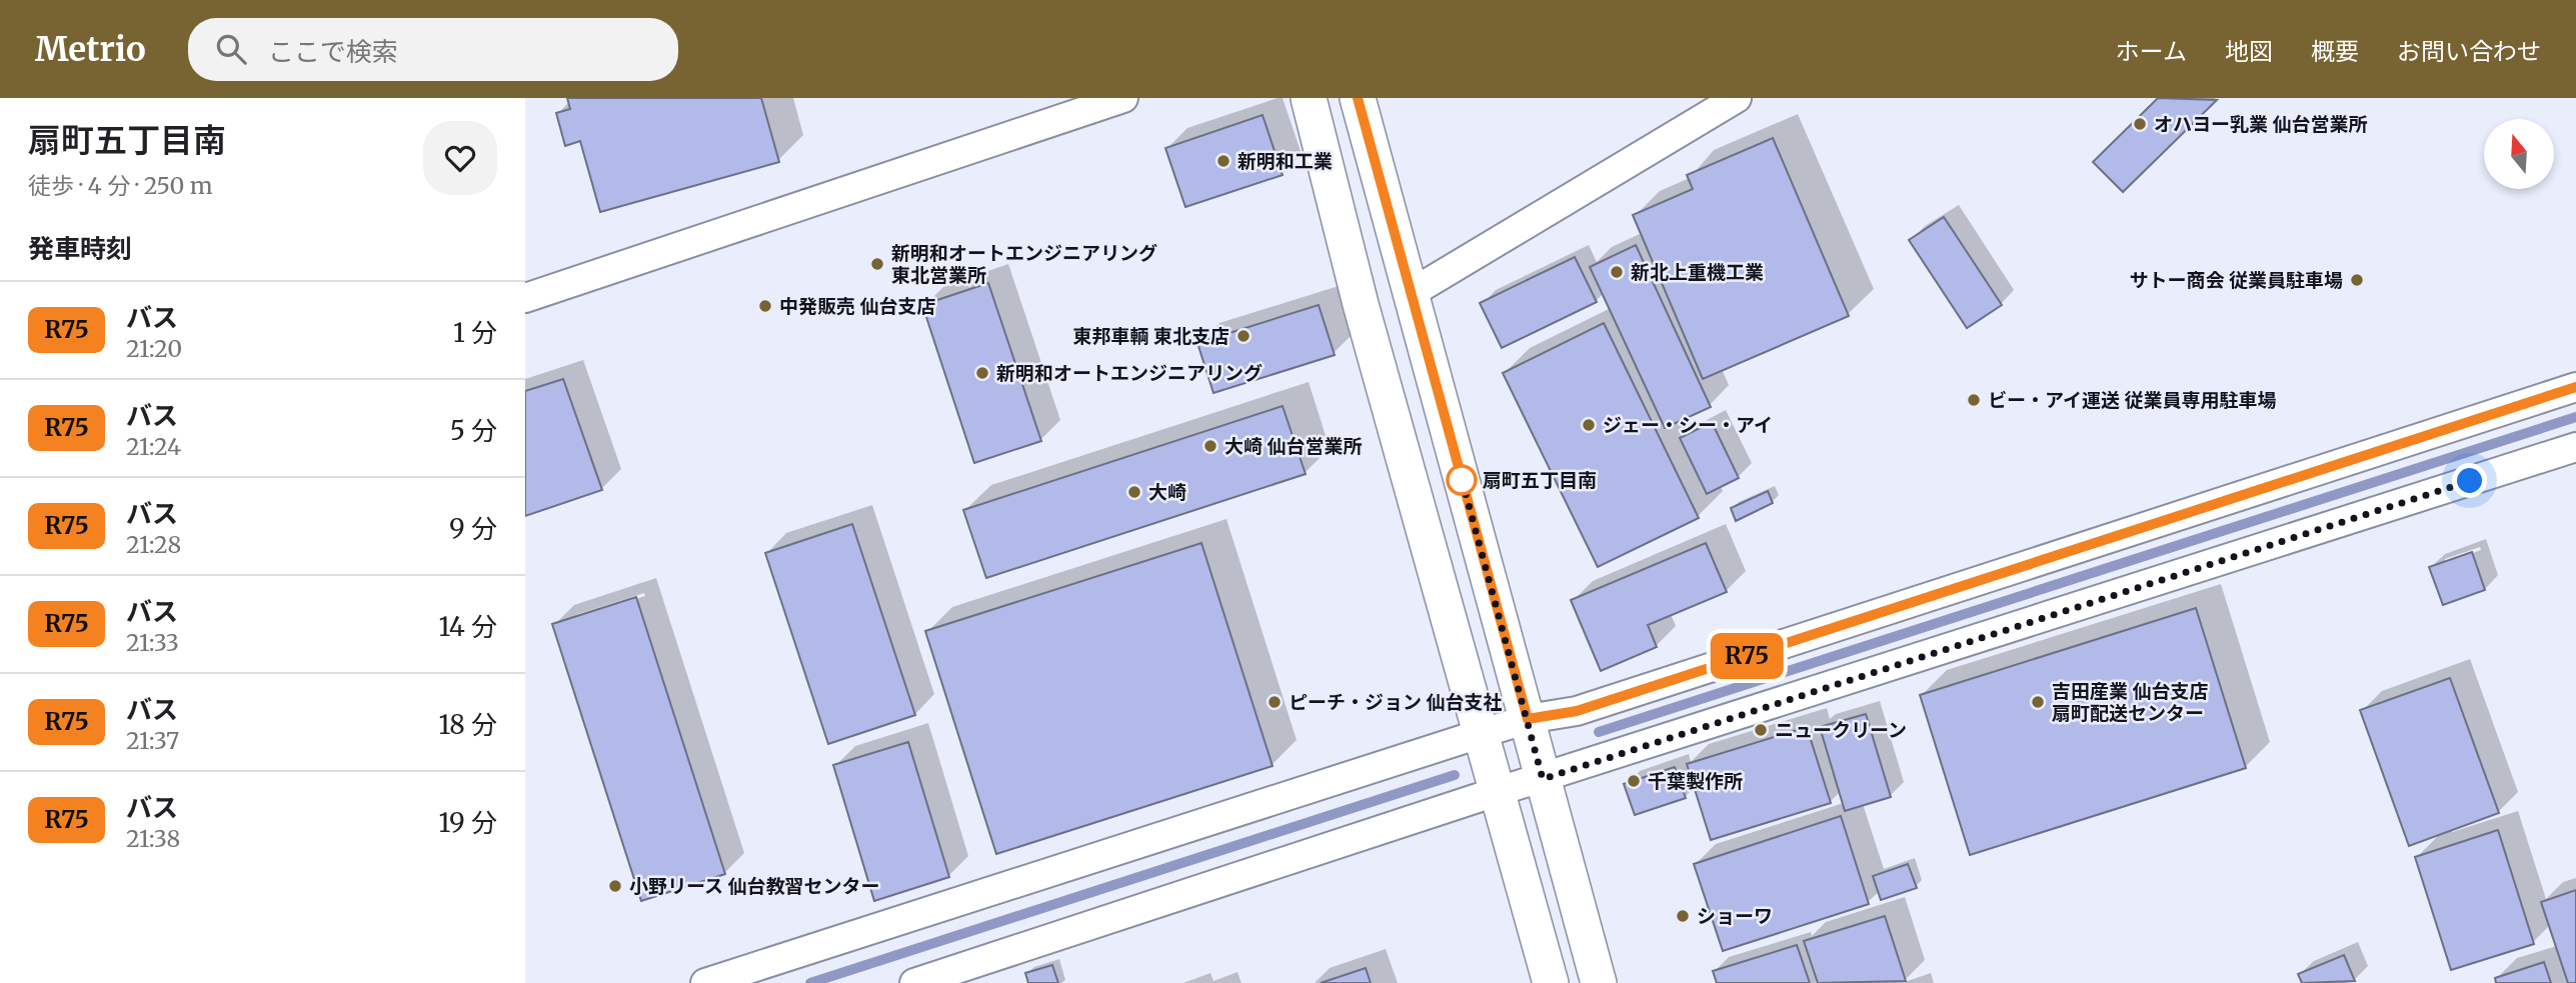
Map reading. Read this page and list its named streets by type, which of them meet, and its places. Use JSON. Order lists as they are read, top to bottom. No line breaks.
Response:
{"places":["オハヨー乳業 仙台営業所","新明和工業","新明和オートエンジニアリング 東北営業所","新北上重機工業","サトー商会 従業員駐車場","中発販売 仙台支店","東邦車輌 東北支店","新明和オートエンジニアリング","ビー・アイ運送 従業員専用駐車場","ジェー・シー・アイ","大崎 仙台営業所","扇町五丁目南","大崎","ピーチ・ジョン 仙台支社","吉田産業 仙台支店 扇町配送センター","ニュークリーン","千葉製作所","小野リース 仙台教習センター","ショーワ"],"lines":["bus line R75"],"north":"top","page":{"header":"Metrio","search":"ここで検索","nav":["ホーム","地図","概要","お問い合わせ"],"heading":[["扇町五丁目南","徒歩 · 4 分 · 250 m"],"発車時刻"],"on_map":"R75","list":[{"mark":"R75","name":"バス","note":"21:20","value":"1 分"},{"mark":"R75","name":"バス","note":"21:24","value":"5 分"},{"mark":"R75","name":"バス","note":"21:28","value":"9 分"},{"mark":"R75","name":"バス","note":"21:33","value":"14 分"},{"mark":"R75","name":"バス","note":"21:37","value":"18 分"},{"mark":"R75","name":"バス","note":"21:38","value":"19 分"}]}}
